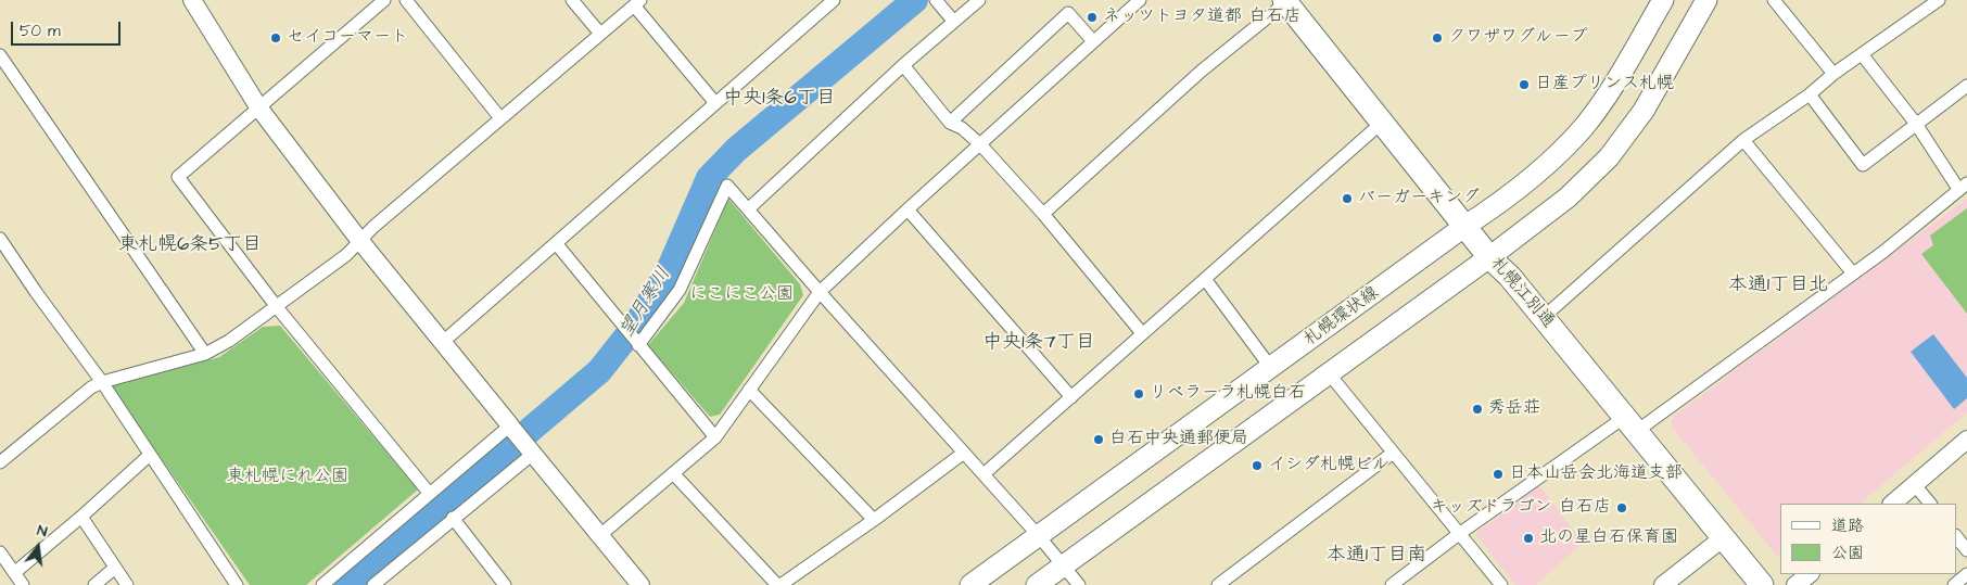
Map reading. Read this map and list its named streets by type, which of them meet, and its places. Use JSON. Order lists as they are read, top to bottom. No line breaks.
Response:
{"streets":{"highway":["札幌江別通"],"main road":["札幌環状線"]},"crossings":[["札幌江別通","札幌環状線"]],"districts":["中央1条6丁目","東札幌6条5丁目","本通1丁目北","中央1条7丁目","本通1丁目南"],"water":["望月寒川"],"parks":["にこにこ公園","東札幌にれ公園"],"places":["ネッツトヨタ道都 白石店","セイコーマート","クワザワグループ","日産プリンス札幌","バーガーキング","リベラーラ札幌白石","秀岳荘","白石中央通郵便局","イシダ札幌ビル","日本山岳会北海道支部","キッズドラゴン 白石店","北の星白石保育園"],"legend":["道路","公園"],"scale_bar":"50 m","north":"top"}
